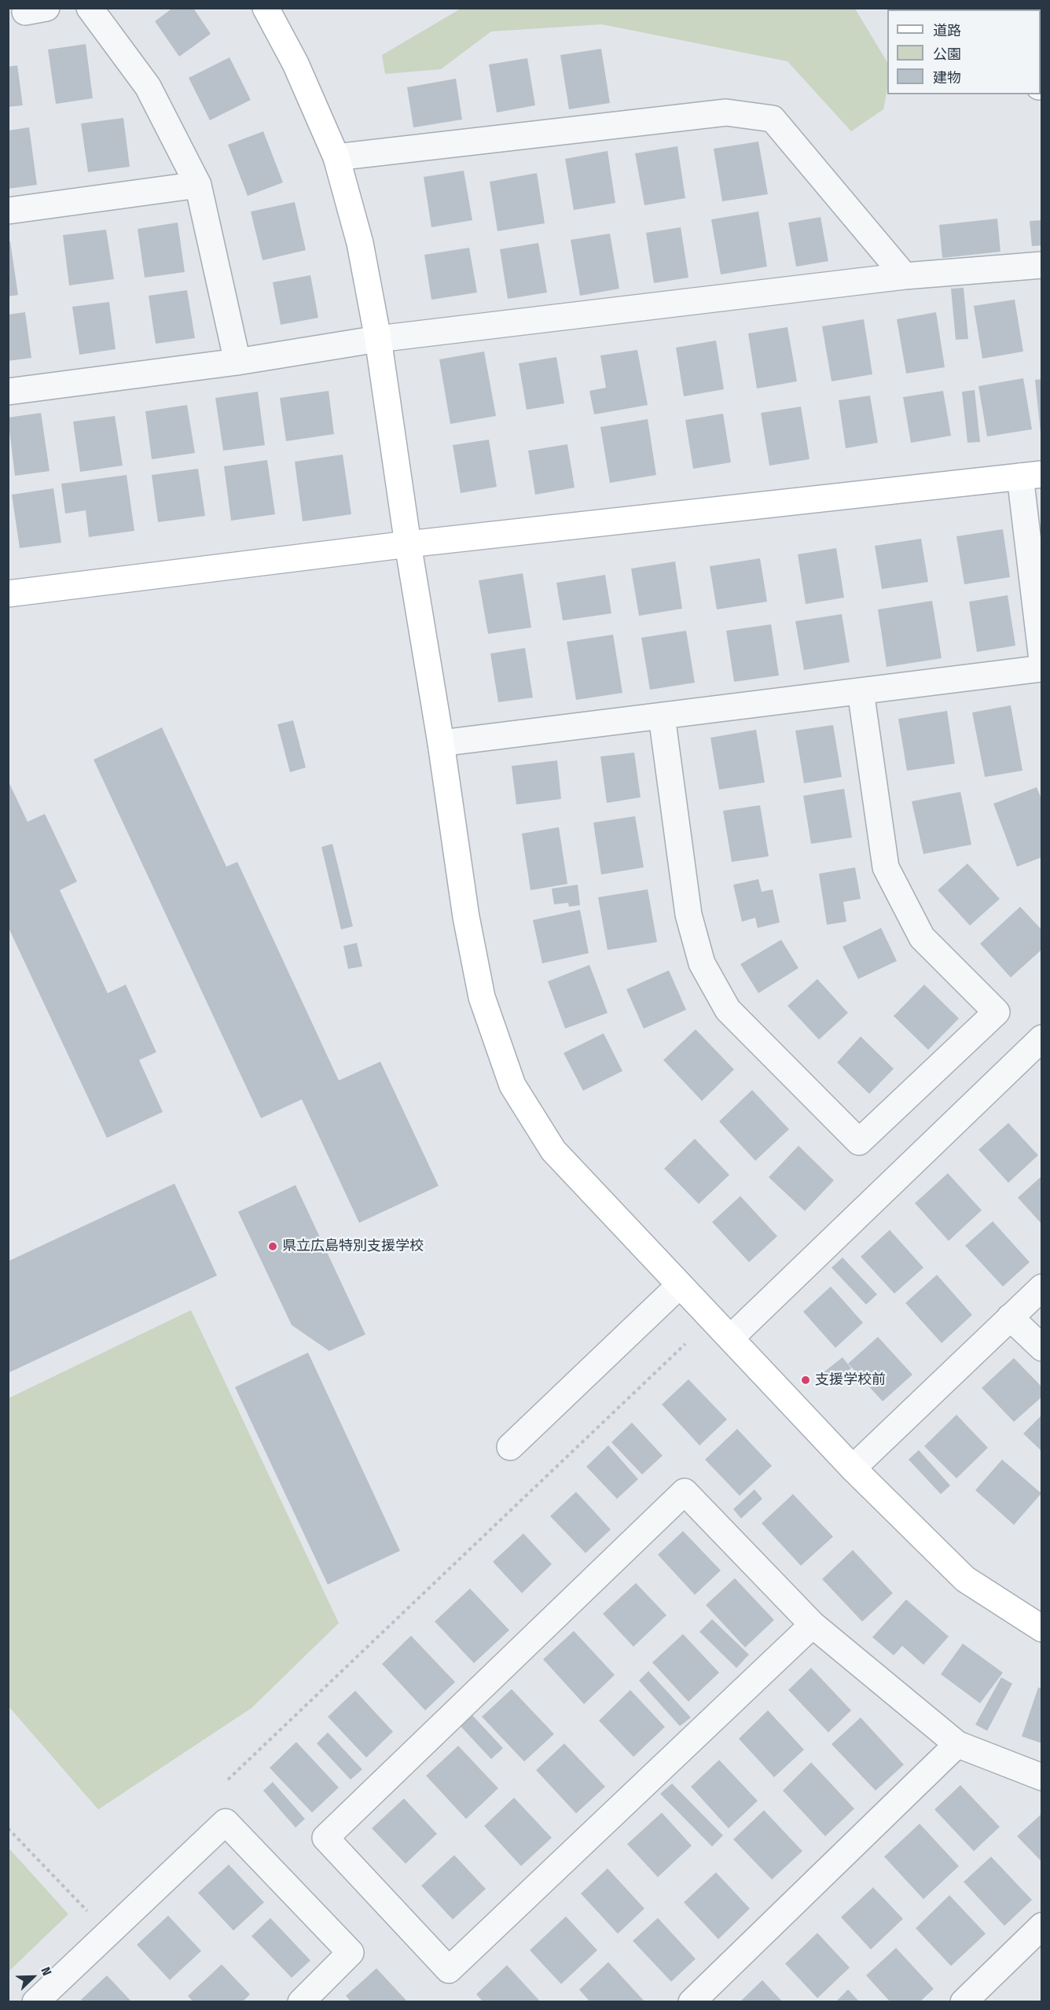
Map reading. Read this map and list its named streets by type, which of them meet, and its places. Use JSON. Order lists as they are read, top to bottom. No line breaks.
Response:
{"places":["県立広島特別支援学校","支援学校前"],"legend":["道路","公園","建物"],"north":"top right"}
